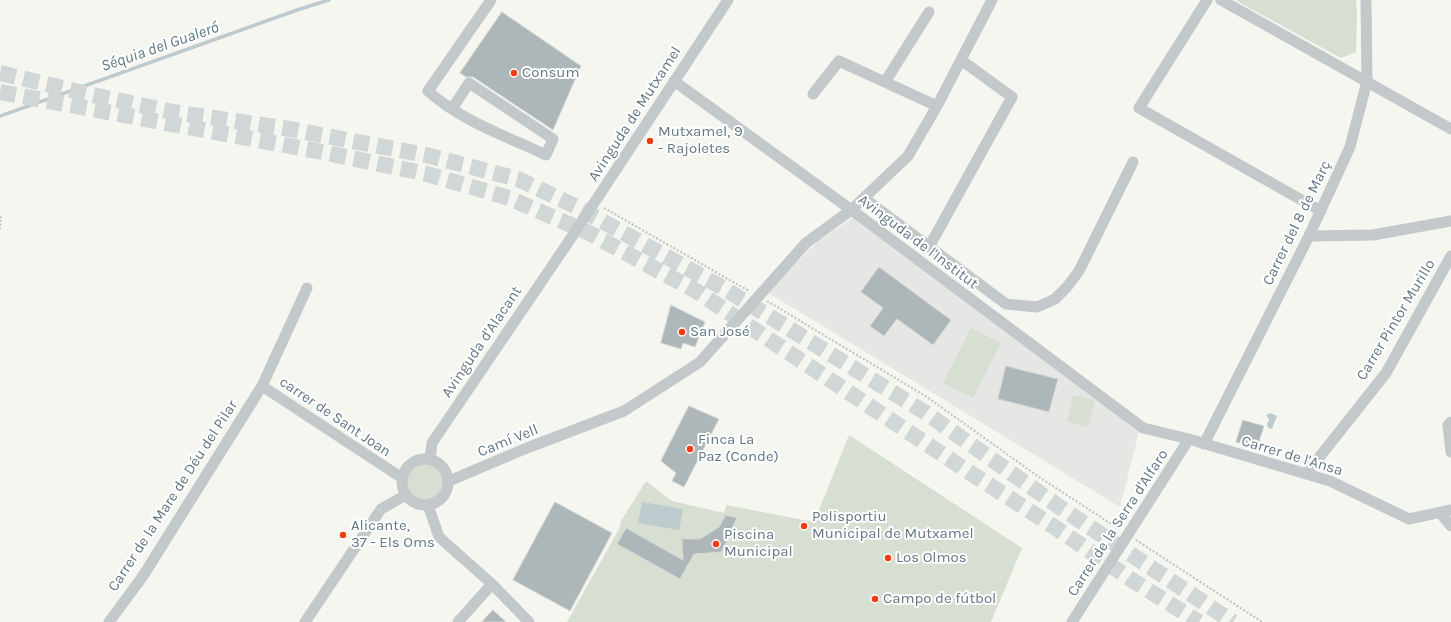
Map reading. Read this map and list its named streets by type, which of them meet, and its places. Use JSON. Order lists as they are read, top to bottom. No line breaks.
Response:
{"streets":{"street":["Avinguda de Mutxamel","Carrer del 8 de Març","Avinguda de l'Institut","Carrer Pintor Murillo","Avinguda d'Alacant","carrer de Sant Joan","Camí Vell","Carrer de l'Ansa","Carrer de la Mare de Déu del Pilar","Carrer de la Serra d'Alfaro"]},"crossings":[["Avinguda de Mutxamel","Avinguda de l'Institut"],["Avinguda de Mutxamel","Avinguda d'Alacant"],["Carrer del 8 de Març","Carrer de l'Ansa"],["Avinguda de l'Institut","Camí Vell"],["Avinguda de l'Institut","Carrer de l'Ansa"],["Carrer Pintor Murillo","Carrer de l'Ansa"],["Avinguda d'Alacant","carrer de Sant Joan"],["Avinguda d'Alacant","Camí Vell"],["carrer de Sant Joan","Camí Vell"],["carrer de Sant Joan","Carrer de la Mare de Déu del Pilar"],["Carrer de l'Ansa","Carrer de la Serra d'Alfaro"]],"water":["Séquia del Gualeró"],"places":["Consum","Mutxamel, 9 - Rajoletes","San José","Finca La Paz (Conde)","Polisportiu Municipal de Mutxamel","Alicante, 37 - Els Oms","Piscina Municipal","Los Olmos","Campo de fútbol"]}
